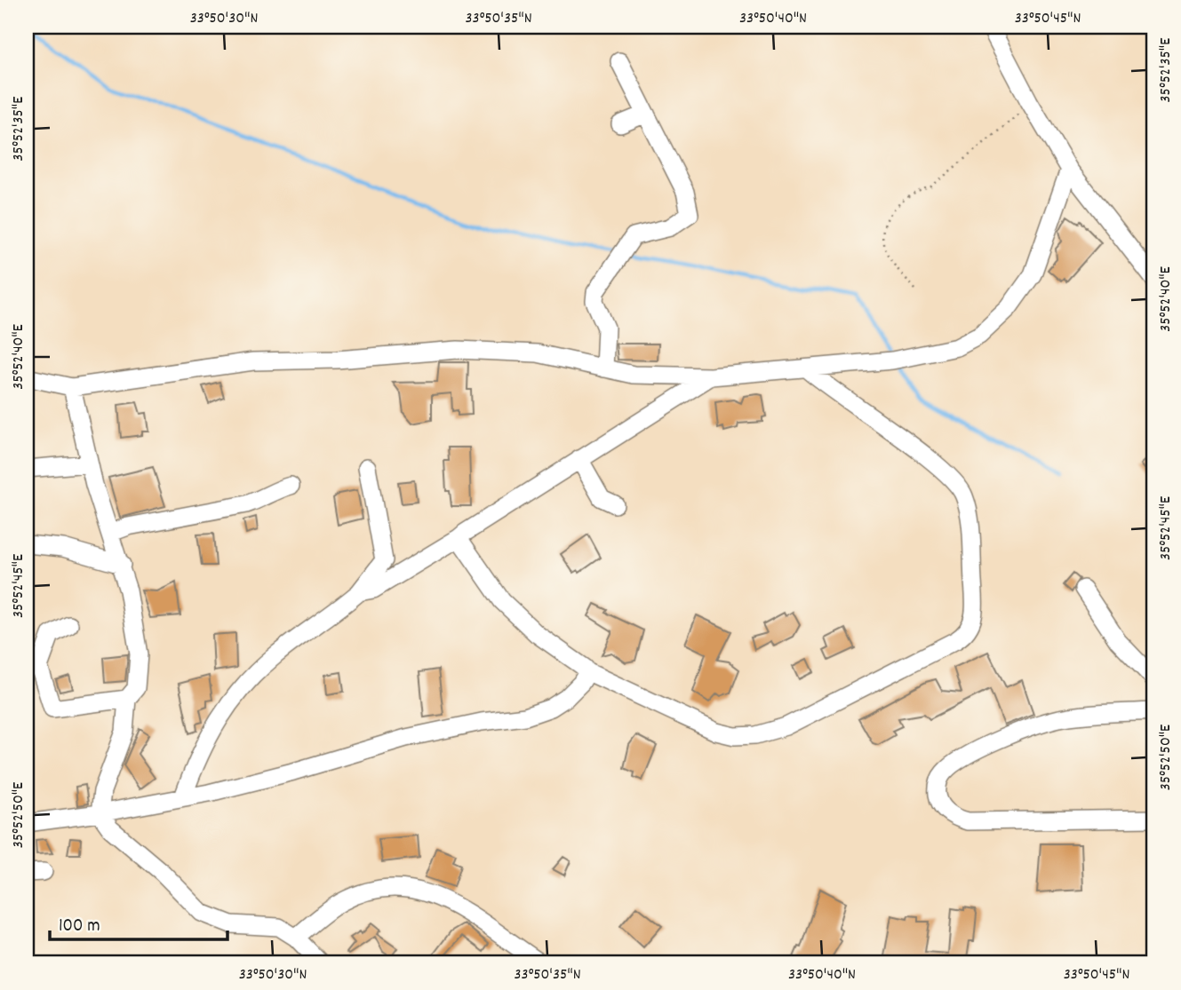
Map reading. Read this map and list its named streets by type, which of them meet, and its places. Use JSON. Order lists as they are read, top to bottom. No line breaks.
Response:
{"scale_bar":"100 m","coordinates":["33°50'30\"N","33°50'35\"N","33°50'40\"N","33°50'45\"N","35°52'35\"E","35°52'40\"E","35°52'45\"E","35°52'50\"E"]}
